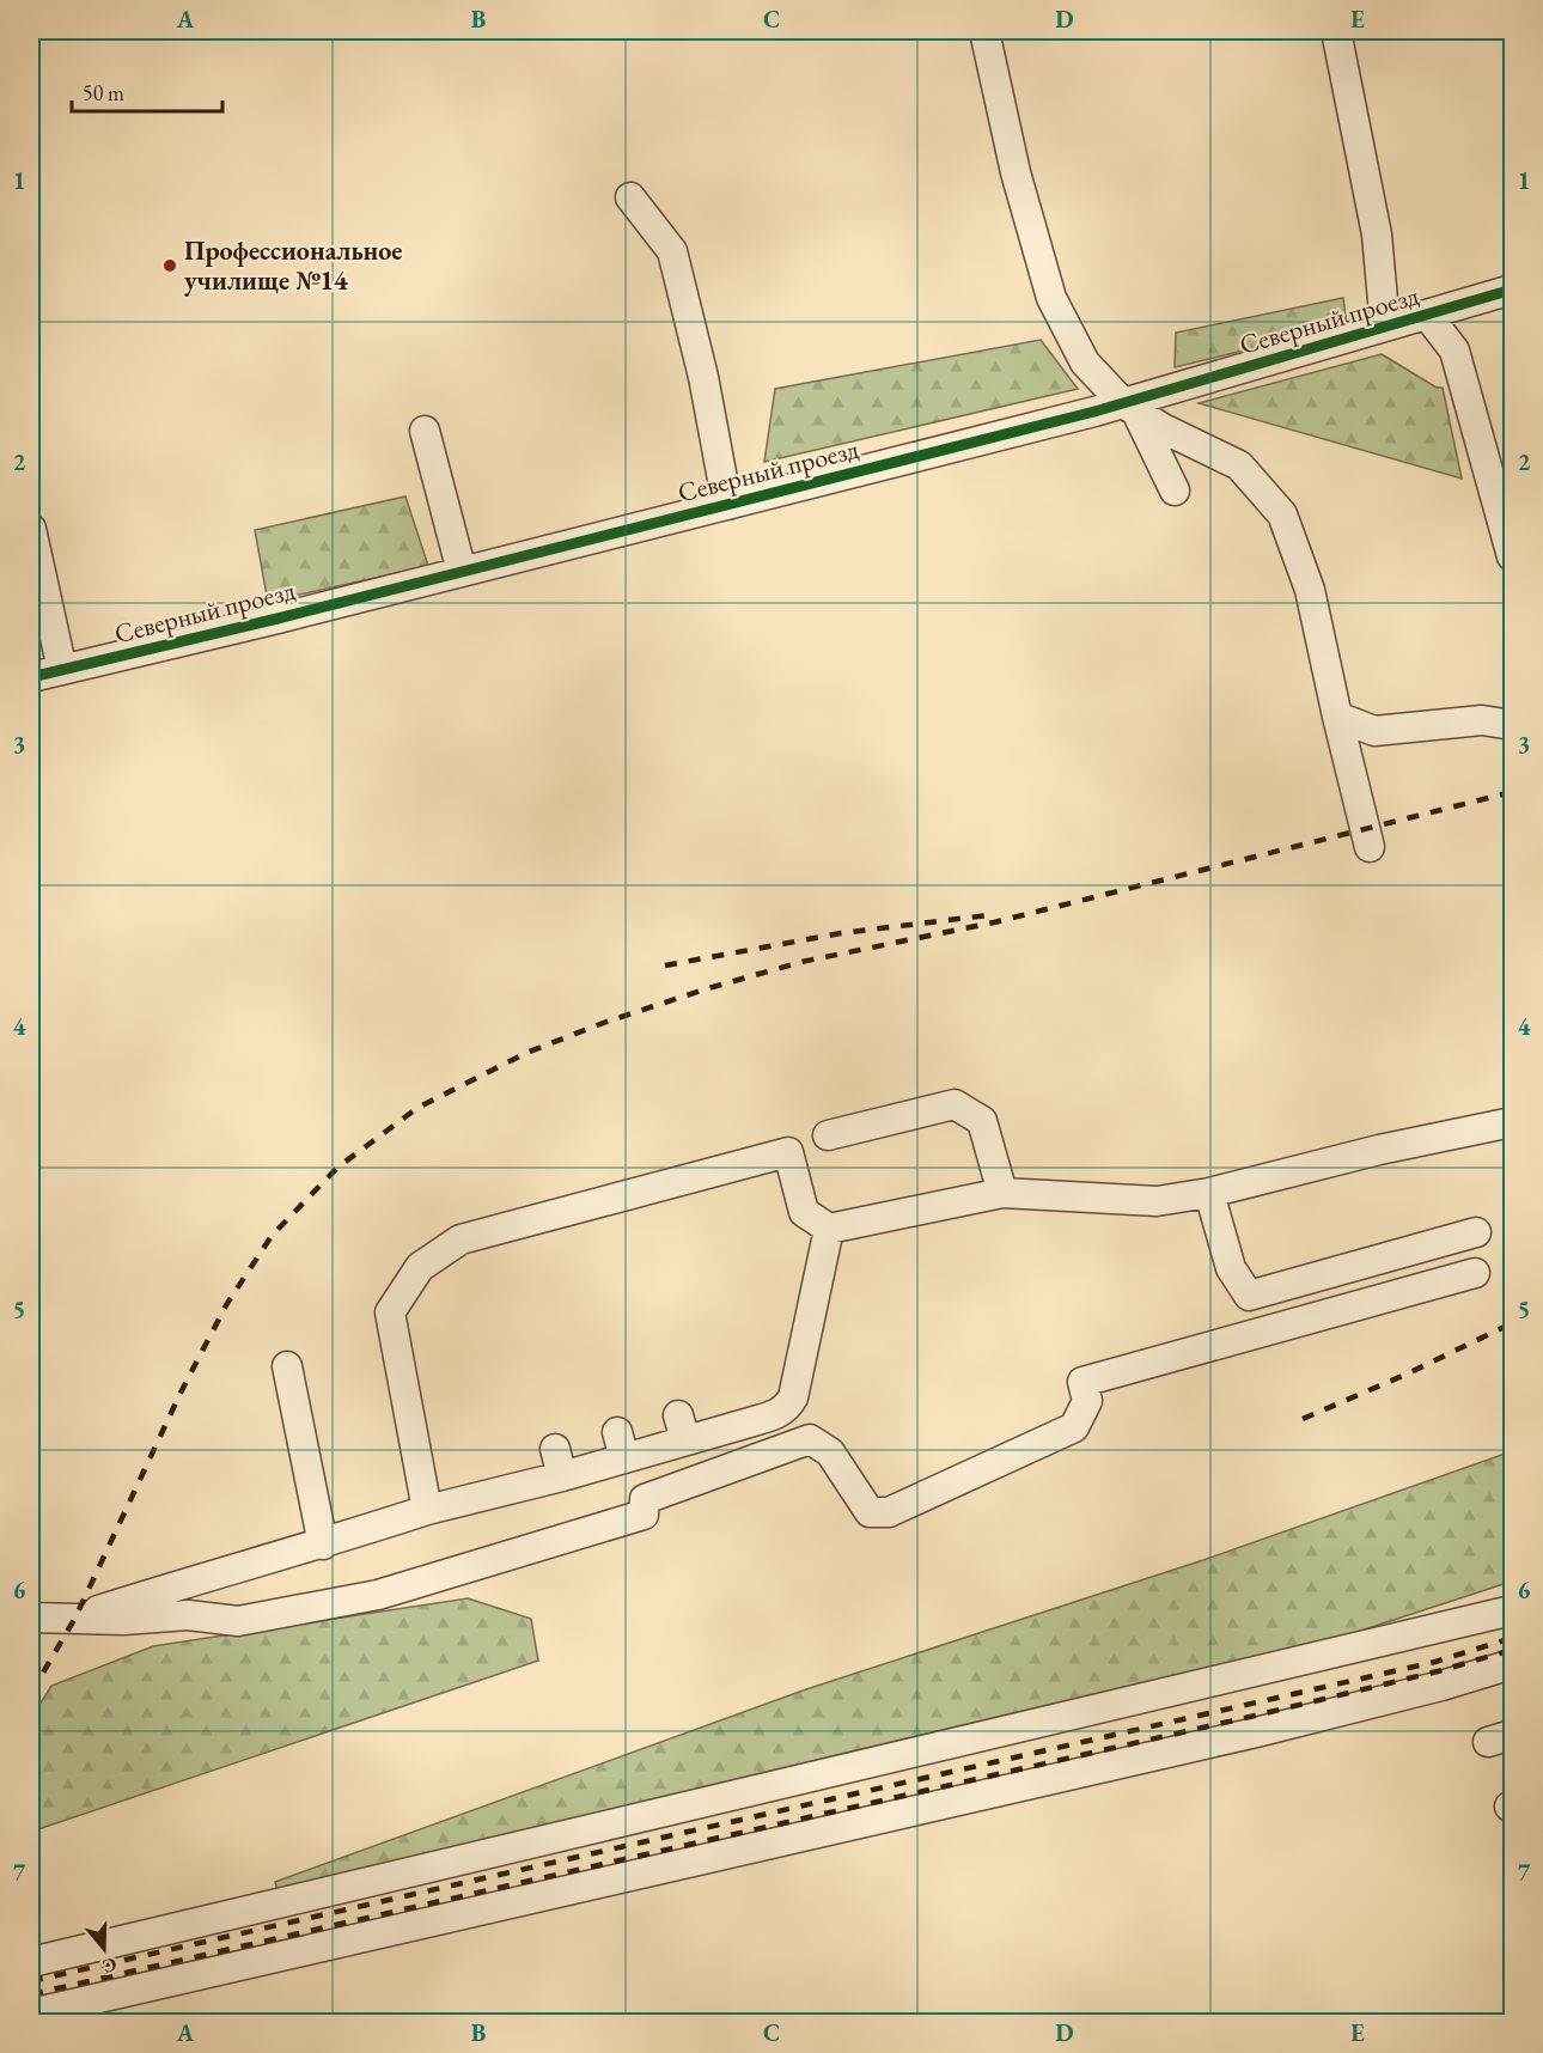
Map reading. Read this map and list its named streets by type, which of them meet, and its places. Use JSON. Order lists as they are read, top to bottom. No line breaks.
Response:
{"streets":{"street":["Северный проезд"]},"places":["Профессиональное училище №14"],"scale_bar":"50 m","north":"bottom","grid":{"columns":["A","B","C","D","E"],"rows":["1","2","3","4","5","6","7"]}}
